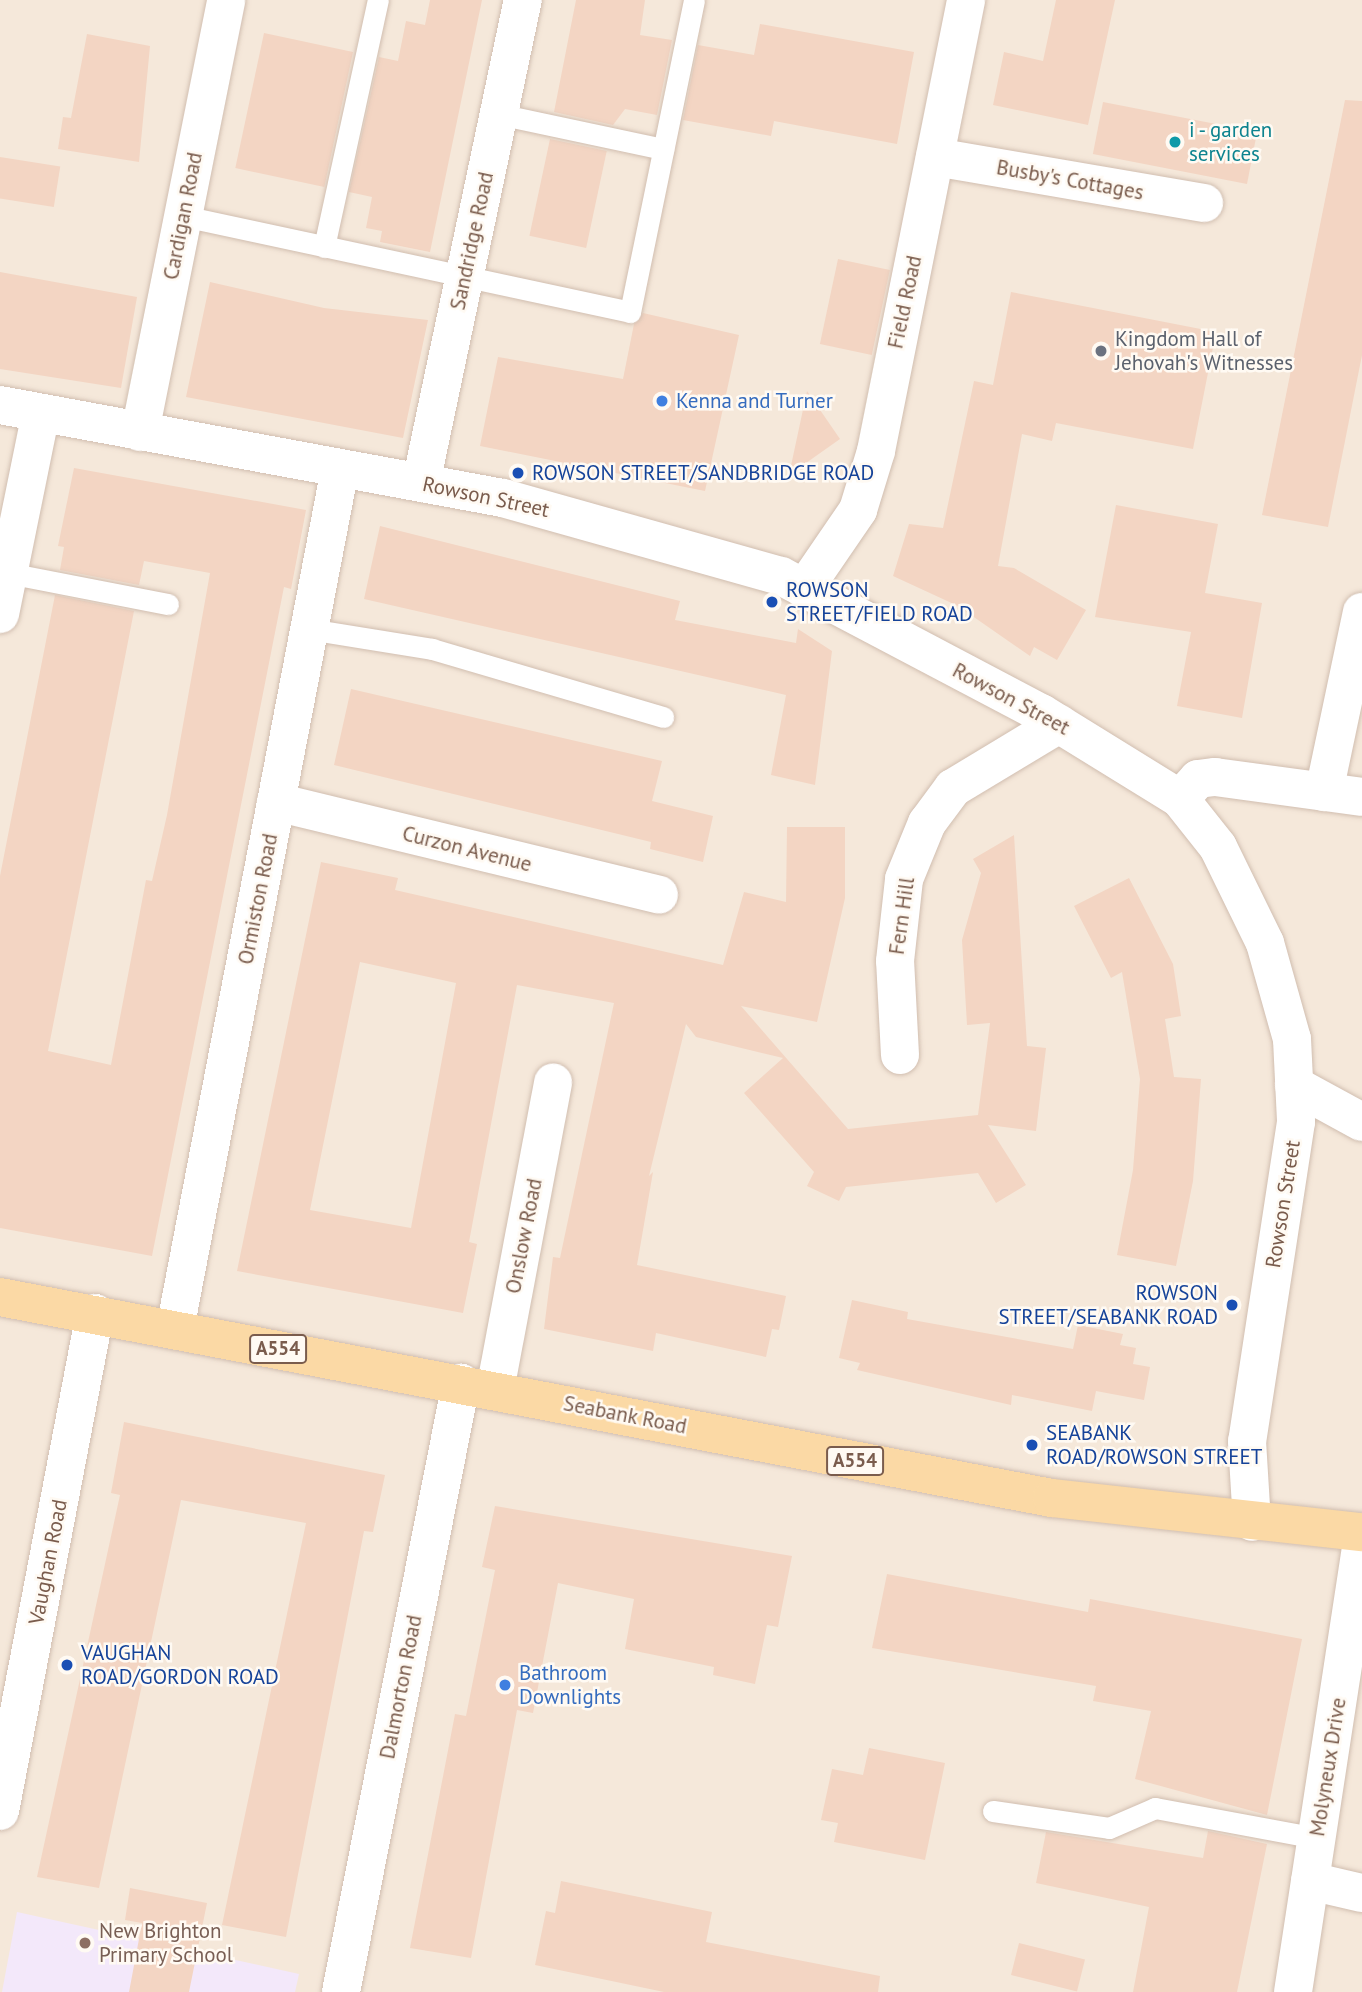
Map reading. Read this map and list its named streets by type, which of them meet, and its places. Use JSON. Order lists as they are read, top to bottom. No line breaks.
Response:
{"streets":{"main road":["A554","Seabank Road"],"street":["Busby's Cottages","Cardigan Road","Sandridge Road","Field Road","Rowson Street","Curzon Avenue","Ormiston Road","Fern Hill","Onslow Road","Vaughan Road","Dalmorton Road","Molyneux Drive"]},"crossings":[["Busby's Cottages","Field Road"],["Cardigan Road","Rowson Street"],["Sandridge Road","Rowson Street"],["Field Road","Rowson Street"],["Rowson Street","Ormiston Road"],["Rowson Street","Fern Hill"],["Rowson Street","A554"],["Rowson Street","Seabank Road"],["Curzon Avenue","Ormiston Road"],["Ormiston Road","Seabank Road"],["Onslow Road","Seabank Road"],["Onslow Road","Dalmorton Road"],["A554","Seabank Road"],["Seabank Road","Vaughan Road"],["Seabank Road","Dalmorton Road"]],"places":["i - garden services","Kingdom Hall of Jehovah's Witnesses","Kenna and Turner","ROWSON STREET/SANDBRIDGE ROAD","ROWSON STREET/FIELD ROAD","ROWSON STREET/SEABANK ROAD","SEABANK ROAD/ROWSON STREET","VAUGHAN ROAD/GORDON ROAD","Bathroom Downlights","New Brighton Primary School"]}
